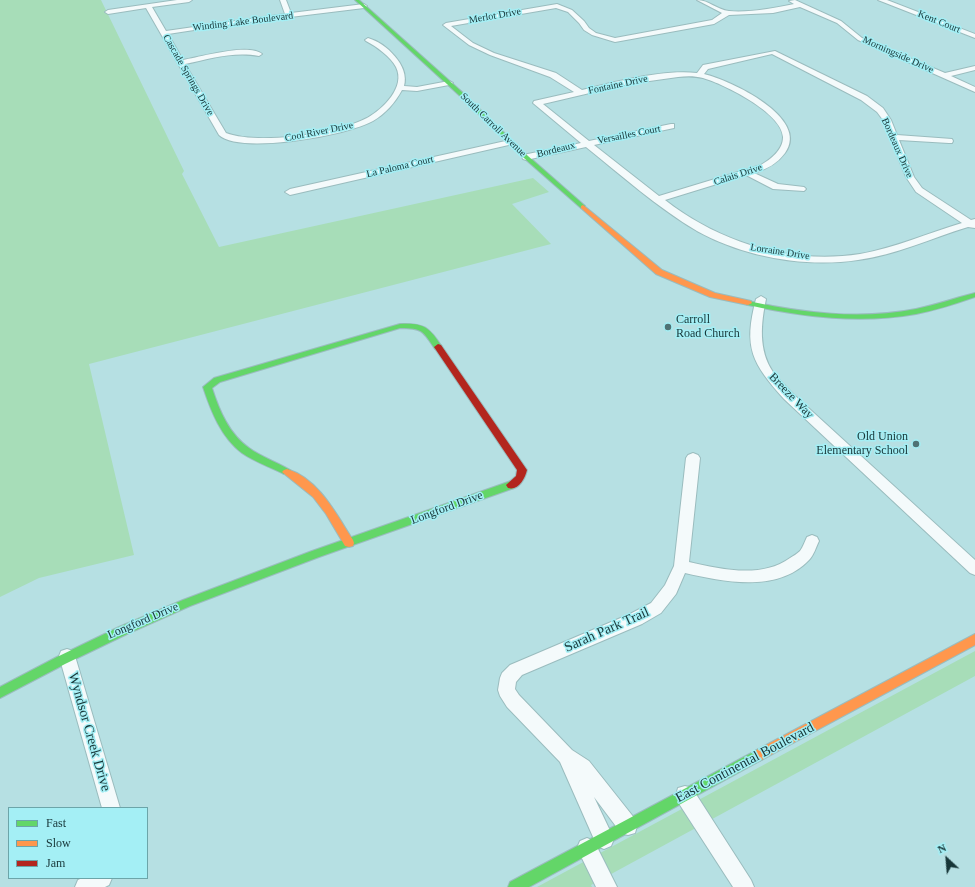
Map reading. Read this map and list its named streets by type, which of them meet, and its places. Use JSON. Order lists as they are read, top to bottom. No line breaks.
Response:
{"streets":{"main road":["South Carroll Avenue","Longford Drive","East Continental Boulevard"],"street":["Merlot Drive","Winding Lake Boulevard","Kent Court","Morningside Drive","Cascade Springs Drive","Fontaine Drive","Cool River Drive","Versailles Court","Bordeaux Drive","Bordeaux","La Paloma Court","Calais Drive","Lorraine Drive","Breeze Way","Sarah Park Trail","Wyndsor Creek Drive"]},"crossings":[["Merlot Drive","Morningside Drive"],["Merlot Drive","Fontaine Drive"],["Winding Lake Boulevard","Cascade Springs Drive"],["Winding Lake Boulevard","South Carroll Avenue"],["Cascade Springs Drive","Cool River Drive"],["Fontaine Drive","Bordeaux Drive"],["Fontaine Drive","Calais Drive"],["Fontaine Drive","Lorraine Drive"],["South Carroll Avenue","Bordeaux"],["South Carroll Avenue","La Paloma Court"],["South Carroll Avenue","Breeze Way"],["Versailles Court","Bordeaux"],["Versailles Court","Lorraine Drive"],["Bordeaux Drive","Calais Drive"],["Bordeaux Drive","Lorraine Drive"],["Bordeaux","Lorraine Drive"],["Calais Drive","Lorraine Drive"],["Longford Drive","Wyndsor Creek Drive"],["Sarah Park Trail","East Continental Boulevard"]],"places":["Carroll Road Church","Old Union Elementary School"],"legend":["Fast","Slow","Jam"],"north":"top left"}
